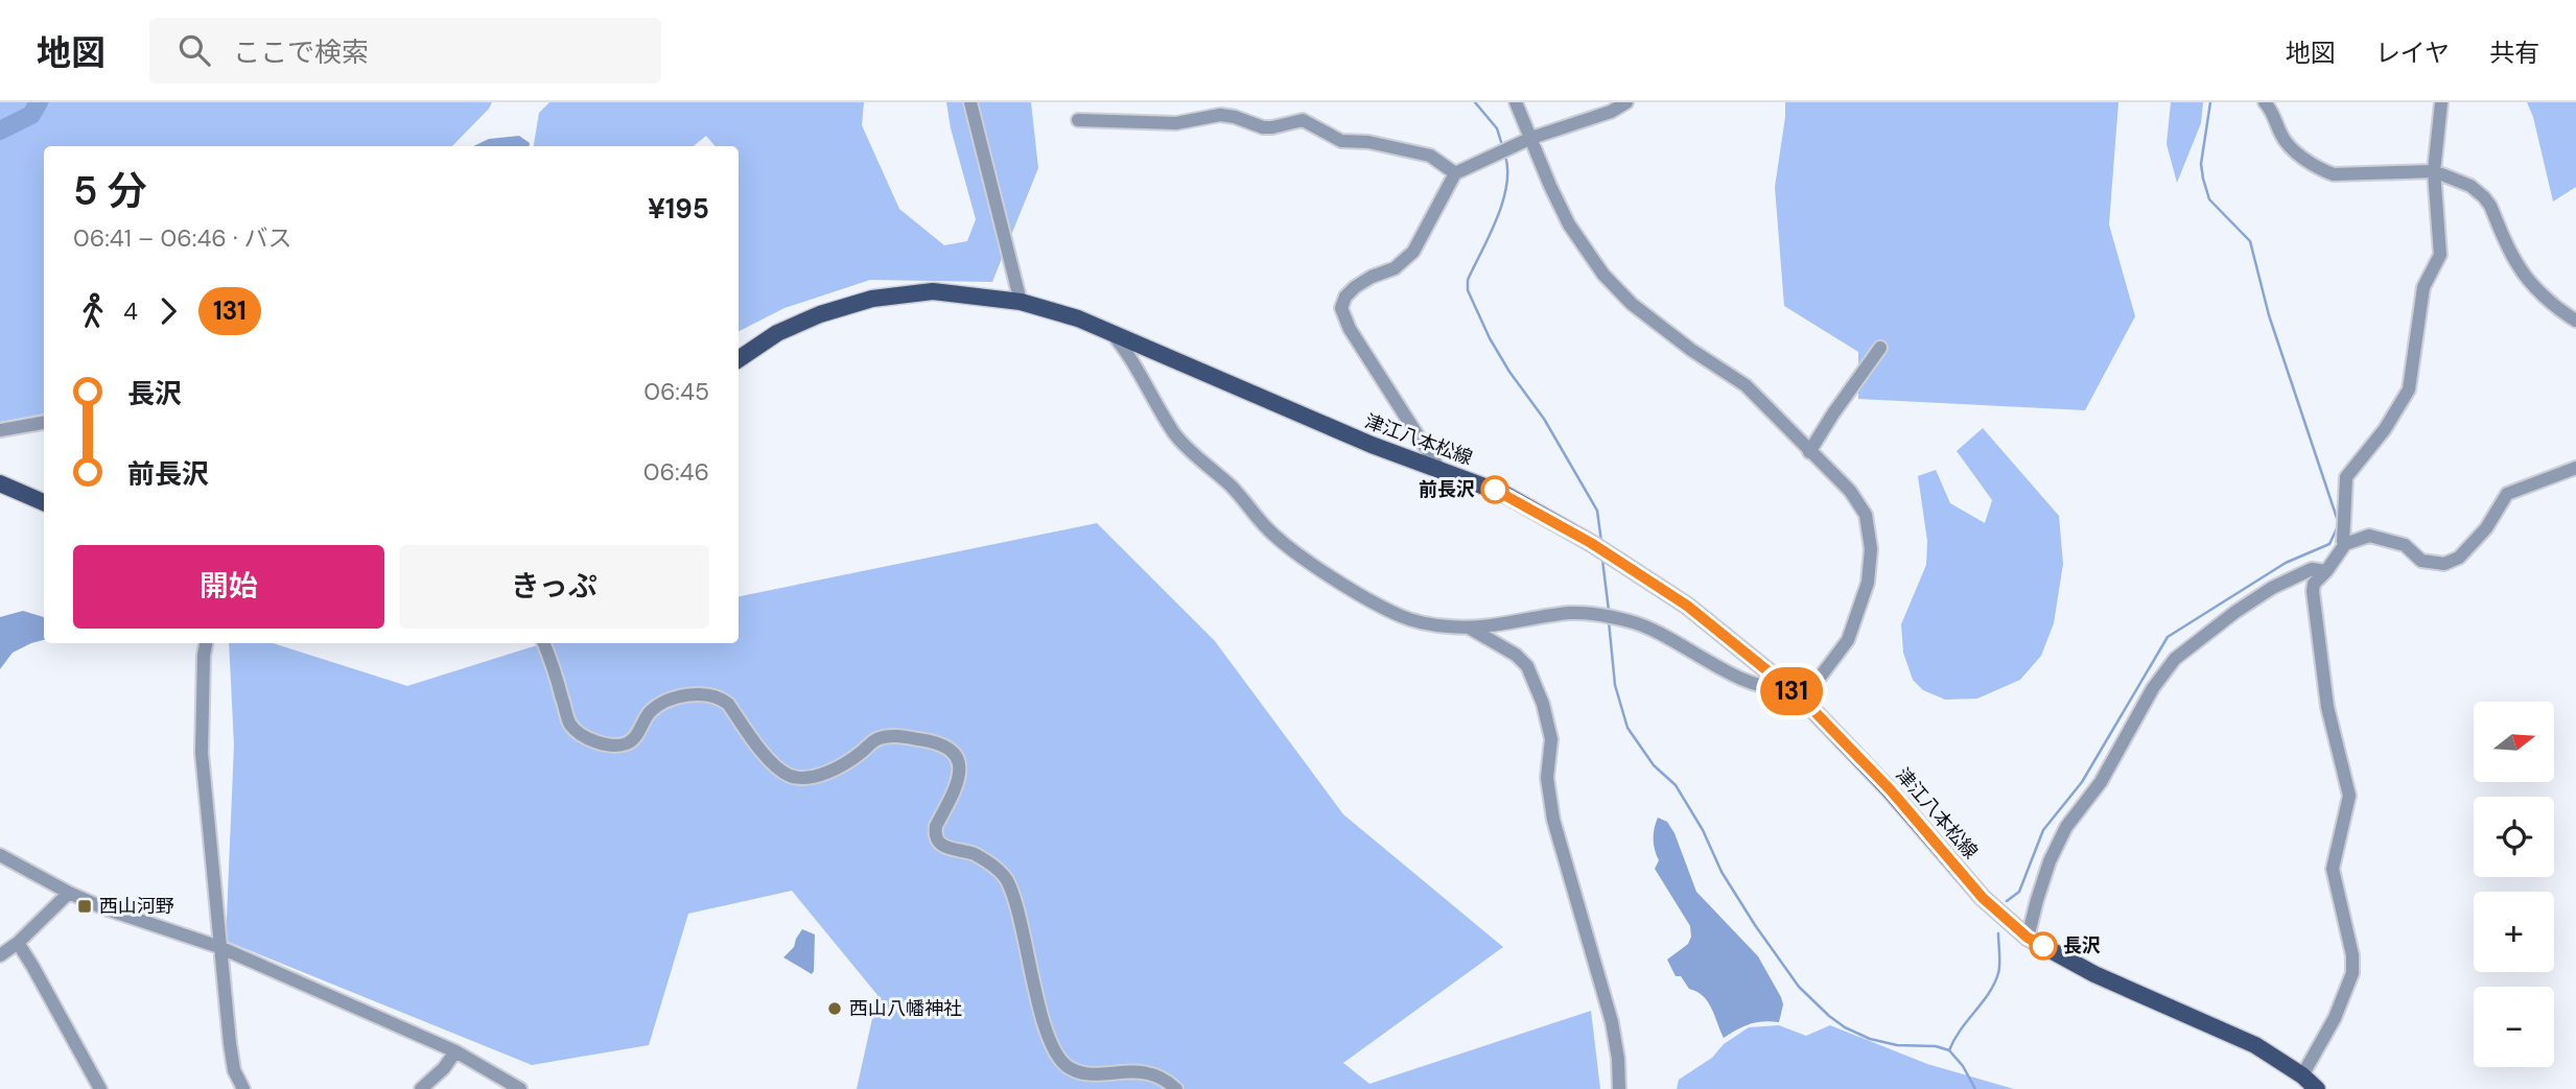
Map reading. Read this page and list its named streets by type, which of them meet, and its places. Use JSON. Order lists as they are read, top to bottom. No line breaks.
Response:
{"streets":{"main road":["津江八本松線"]},"places":{"other":["前長沢","長沢","西山八幡神社"],"transit":["西山河野"]},"lines":["bus line 131"],"north":"right","page":{"header":"地図","search":"ここで検索","nav":["地図","レイヤ","共有"],"on_map":"131","heading":["5 分","06:41 – 06:46 · バス","¥195"],"legs":["4","131"],"list":[{"name":"長沢","value":"06:45"},{"name":"前長沢","value":"06:46"}],"buttons":["開始","きっぷ"],"map_buttons":["+","−"]}}
